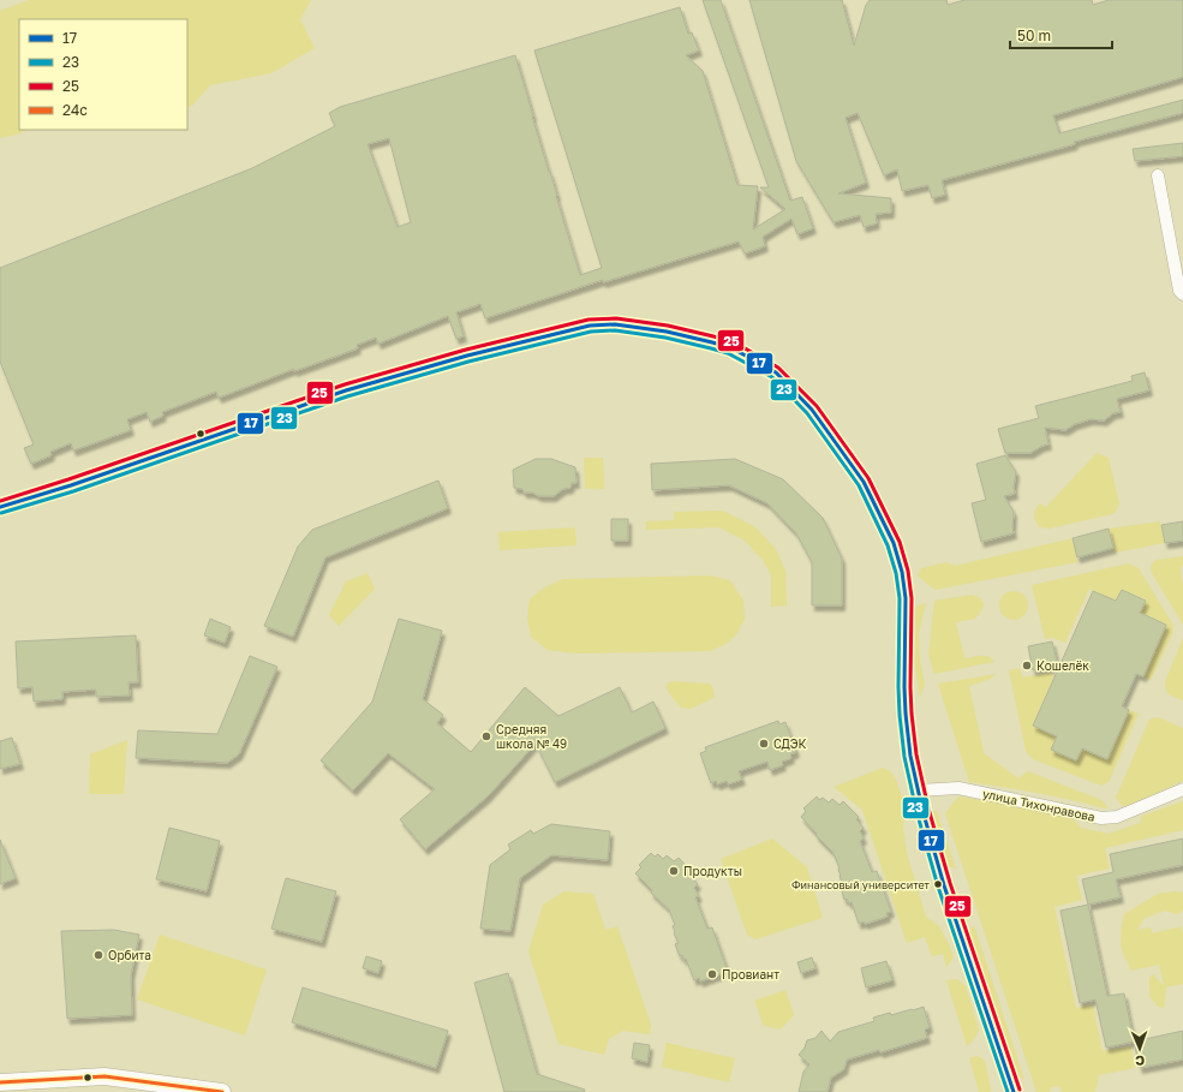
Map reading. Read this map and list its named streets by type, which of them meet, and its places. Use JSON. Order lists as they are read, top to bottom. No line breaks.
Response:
{"streets":{"street":["улица Тихонравова"]},"places":["Кошелёк","Средняя школа № 49","СДЭК","Продукты","Финансовый университет","Орбита","Провиант"],"lines":["transit line 25","transit line 17","transit line 23","transit line 24с"],"legend":["17","23","25","24с"],"scale_bar":"50 m","north":"bottom"}
